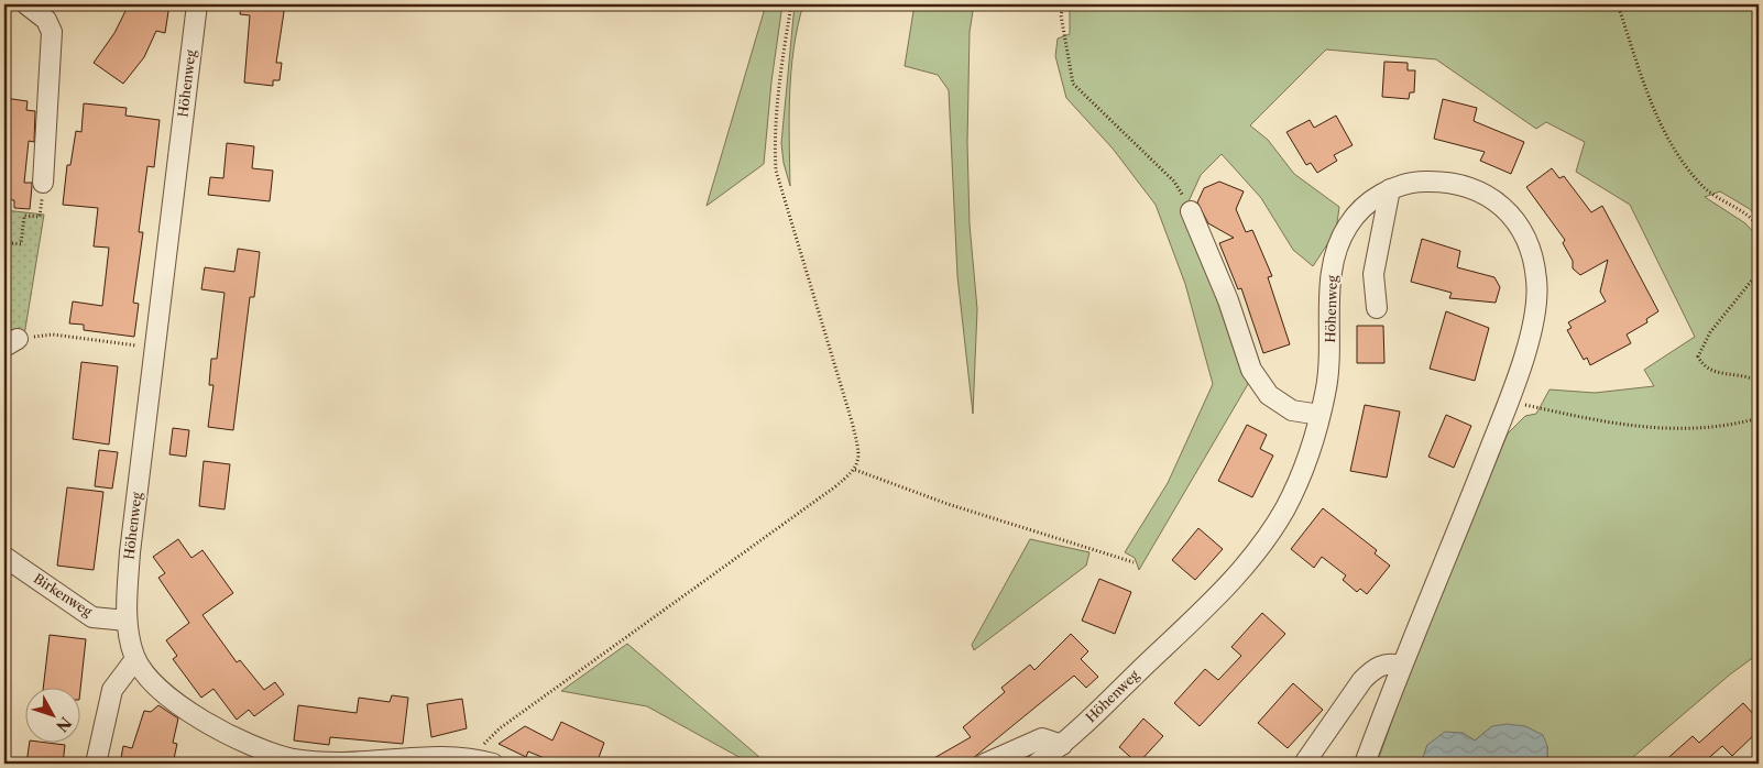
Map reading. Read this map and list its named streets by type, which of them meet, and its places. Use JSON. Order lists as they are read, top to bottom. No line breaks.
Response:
{"streets":{"street":["Höhenweg","Birkenweg"]},"crossings":[["Höhenweg","Birkenweg"]],"north":"bottom right"}
